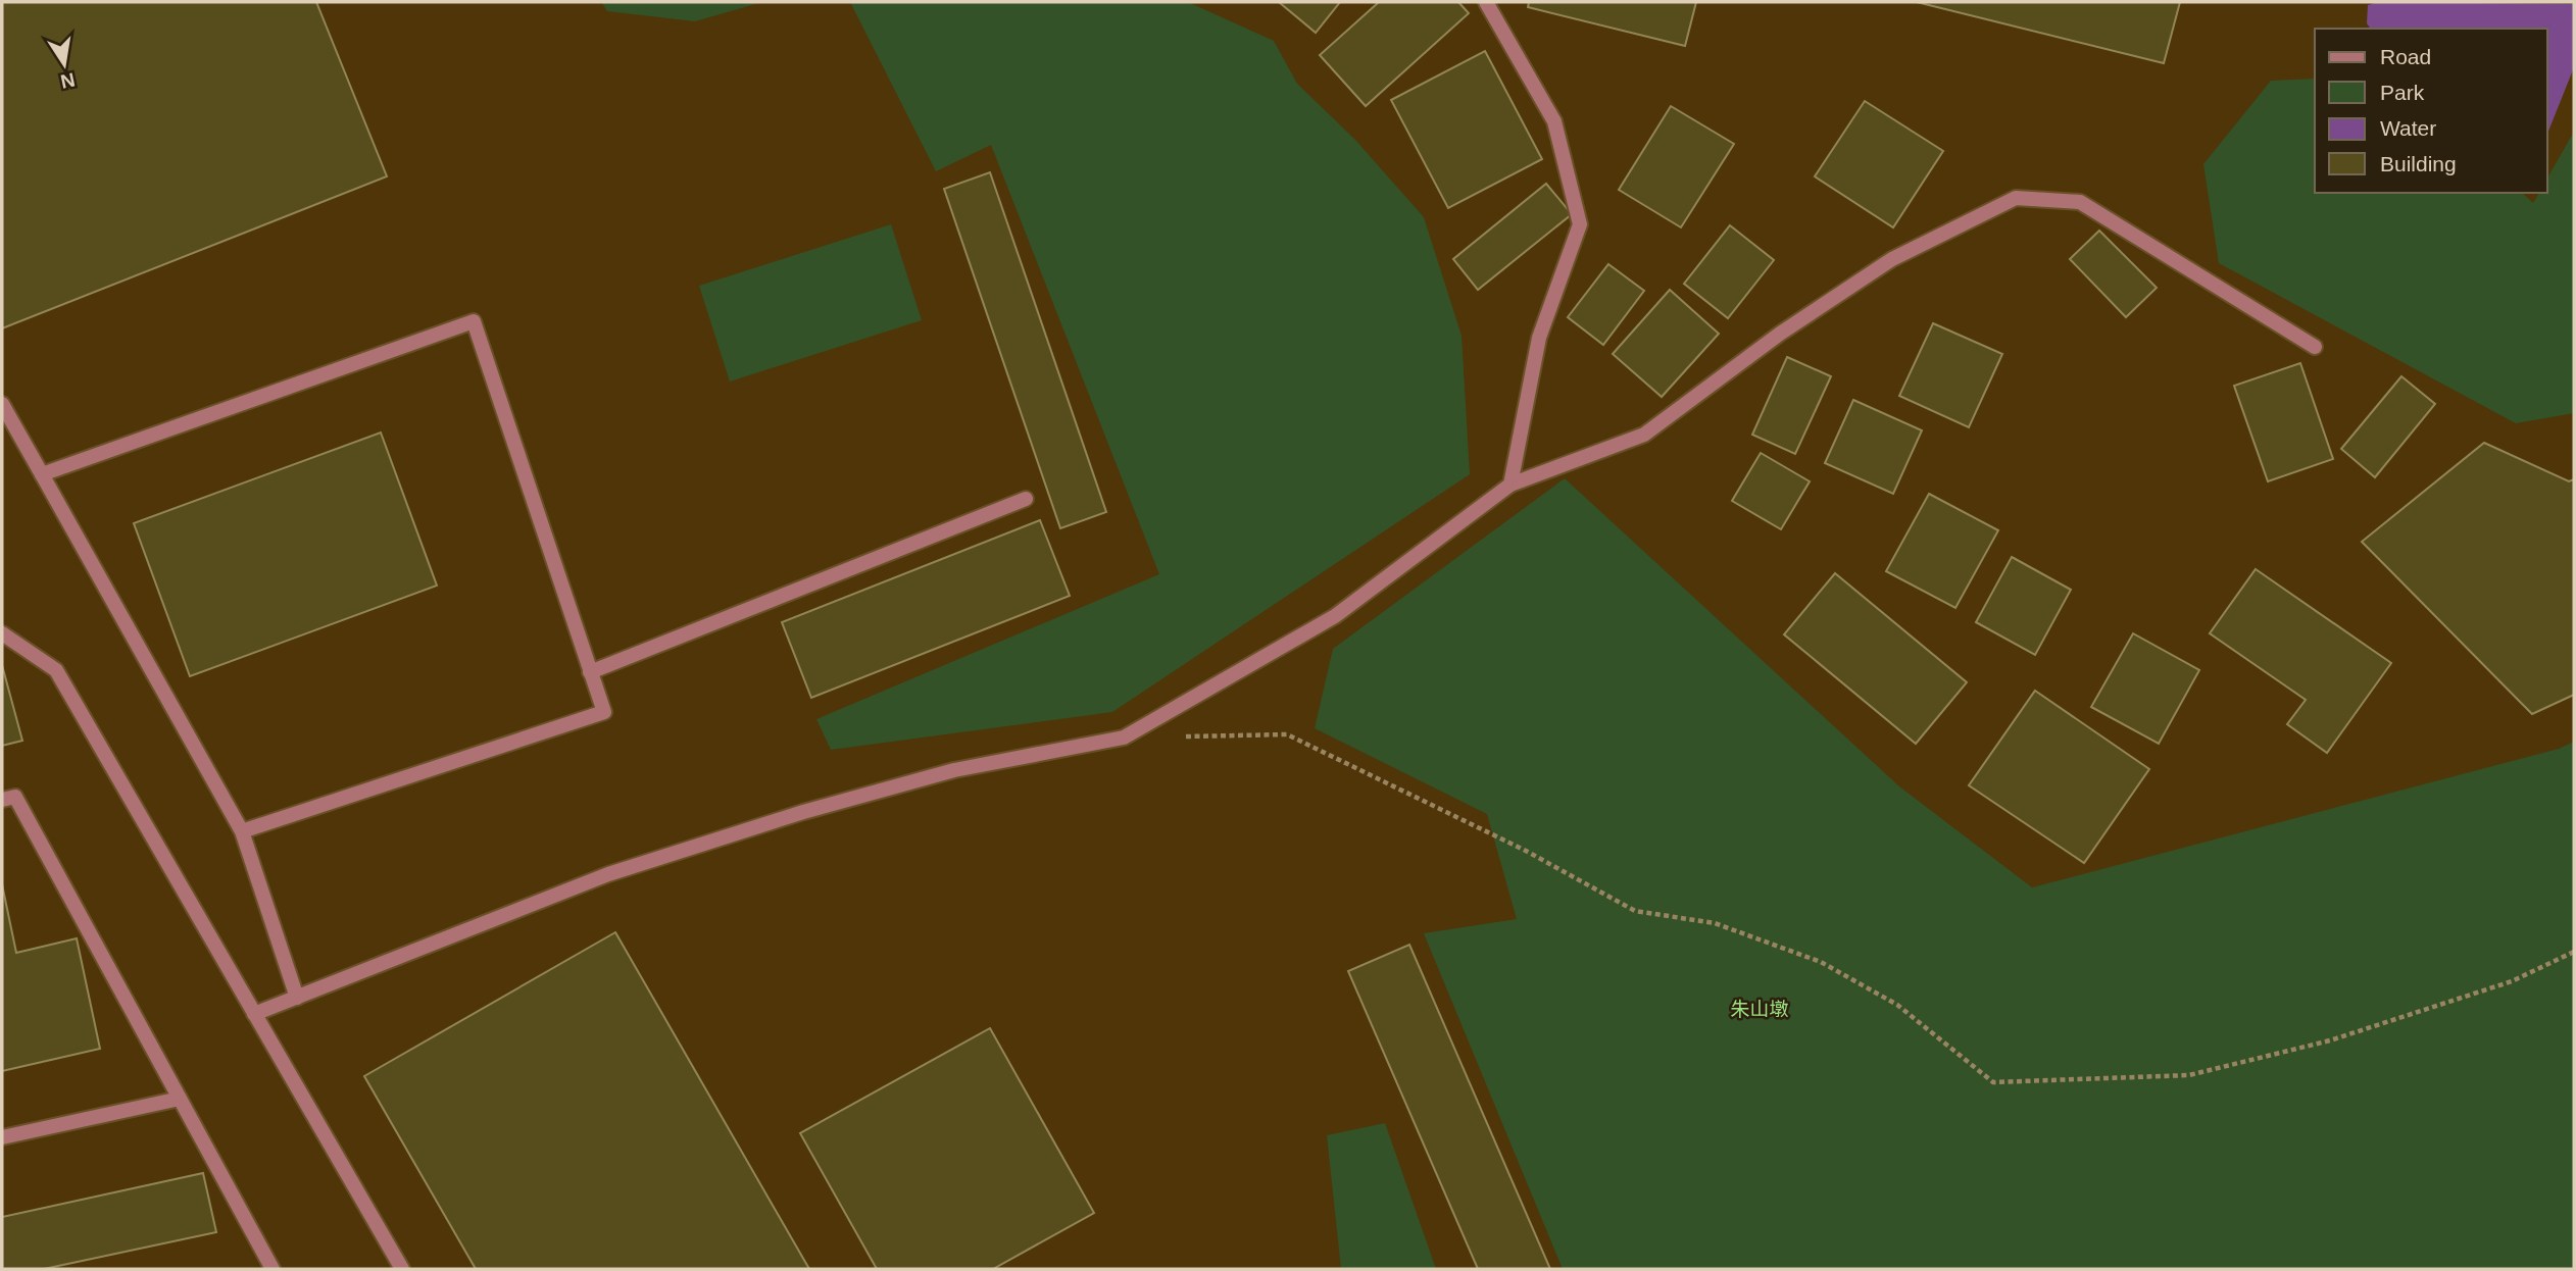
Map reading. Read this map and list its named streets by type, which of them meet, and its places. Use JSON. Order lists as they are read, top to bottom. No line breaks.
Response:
{"parks":["朱山墩"],"legend":["Road","Park","Water","Building"],"north":"bottom"}
